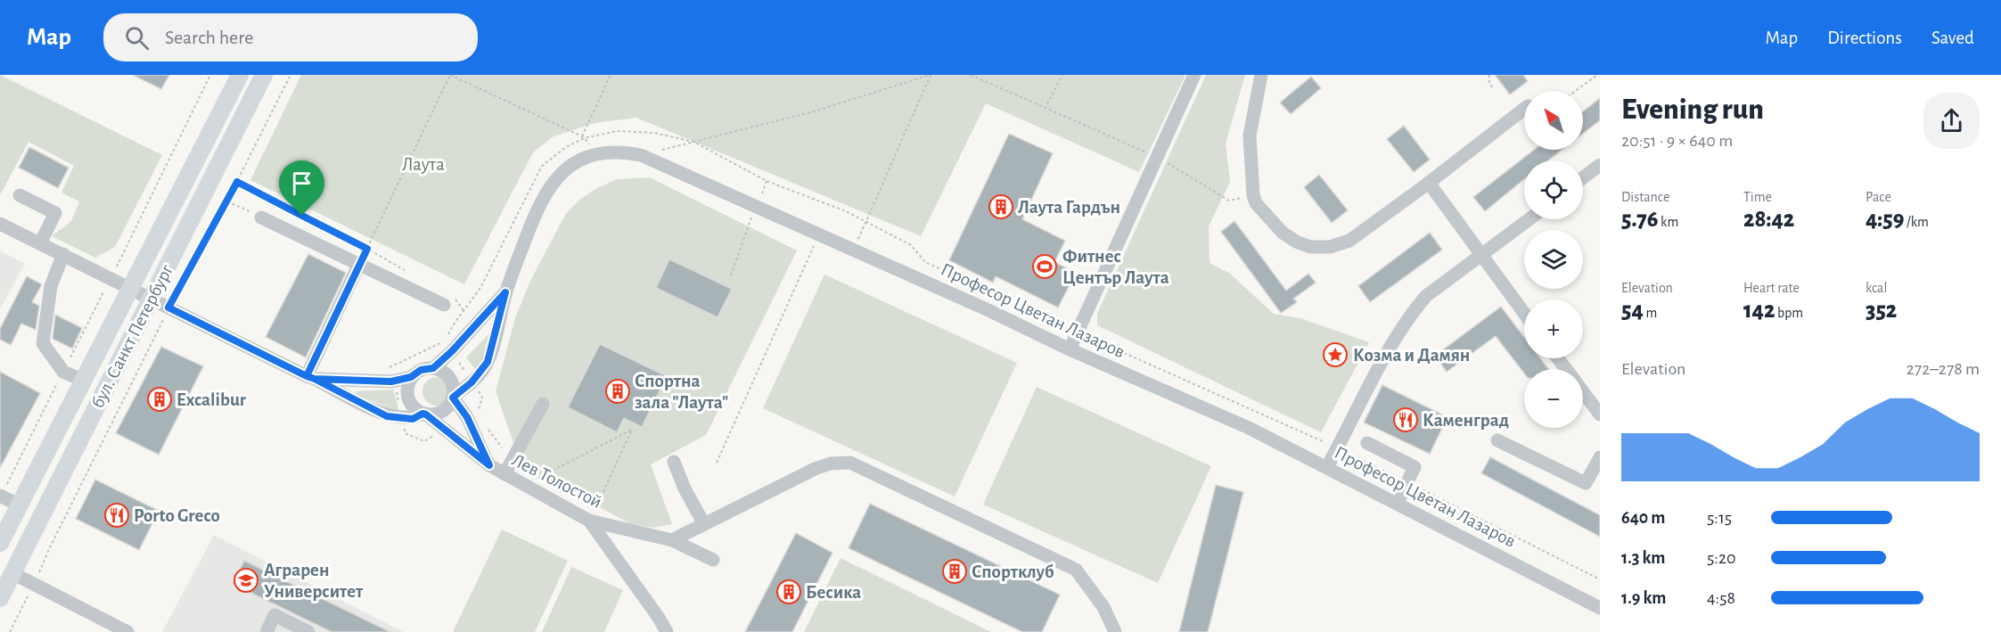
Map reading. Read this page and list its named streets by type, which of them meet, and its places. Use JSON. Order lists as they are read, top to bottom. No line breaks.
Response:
{"streets":{"main road":["бул. Санкт Петербург"],"street":["Професор Цветан Лазаров","Лев Толостой"]},"crossings":[["Професор Цветан Лазаров","Лев Толостой"]],"parks":["Лаута"],"places":{"building":["Лаута Гардън","Спортна зала \"Лаута\"","Excalibur","Спортклуб","Бесика"],"sports":["Фитнес Център Лаута"],"place":["Козма и Дамян"],"restaurant":["Каменград","Porto Greco"],"school or university":["Аграрен Университет"]},"north":"top left","page":{"header":"Map","search":"Search here","nav":["Map","Directions","Saved"],"heading":["Evening run","20:51 · 9 × 640 m"],"map_buttons":["+","−"],"stats":[["Distance","5.76 km"],["Time","28:42"],["Pace","4:59 /km"],["Elevation","54 m"],["Heart rate","142 bpm"],["kcal","352"]],"chart":["Elevation","272–278 m"],"list":[{"name":"640 m","note":"5:15"},{"name":"1.3 km","note":"5:20"},{"name":"1.9 km","note":"4:58"}]}}
